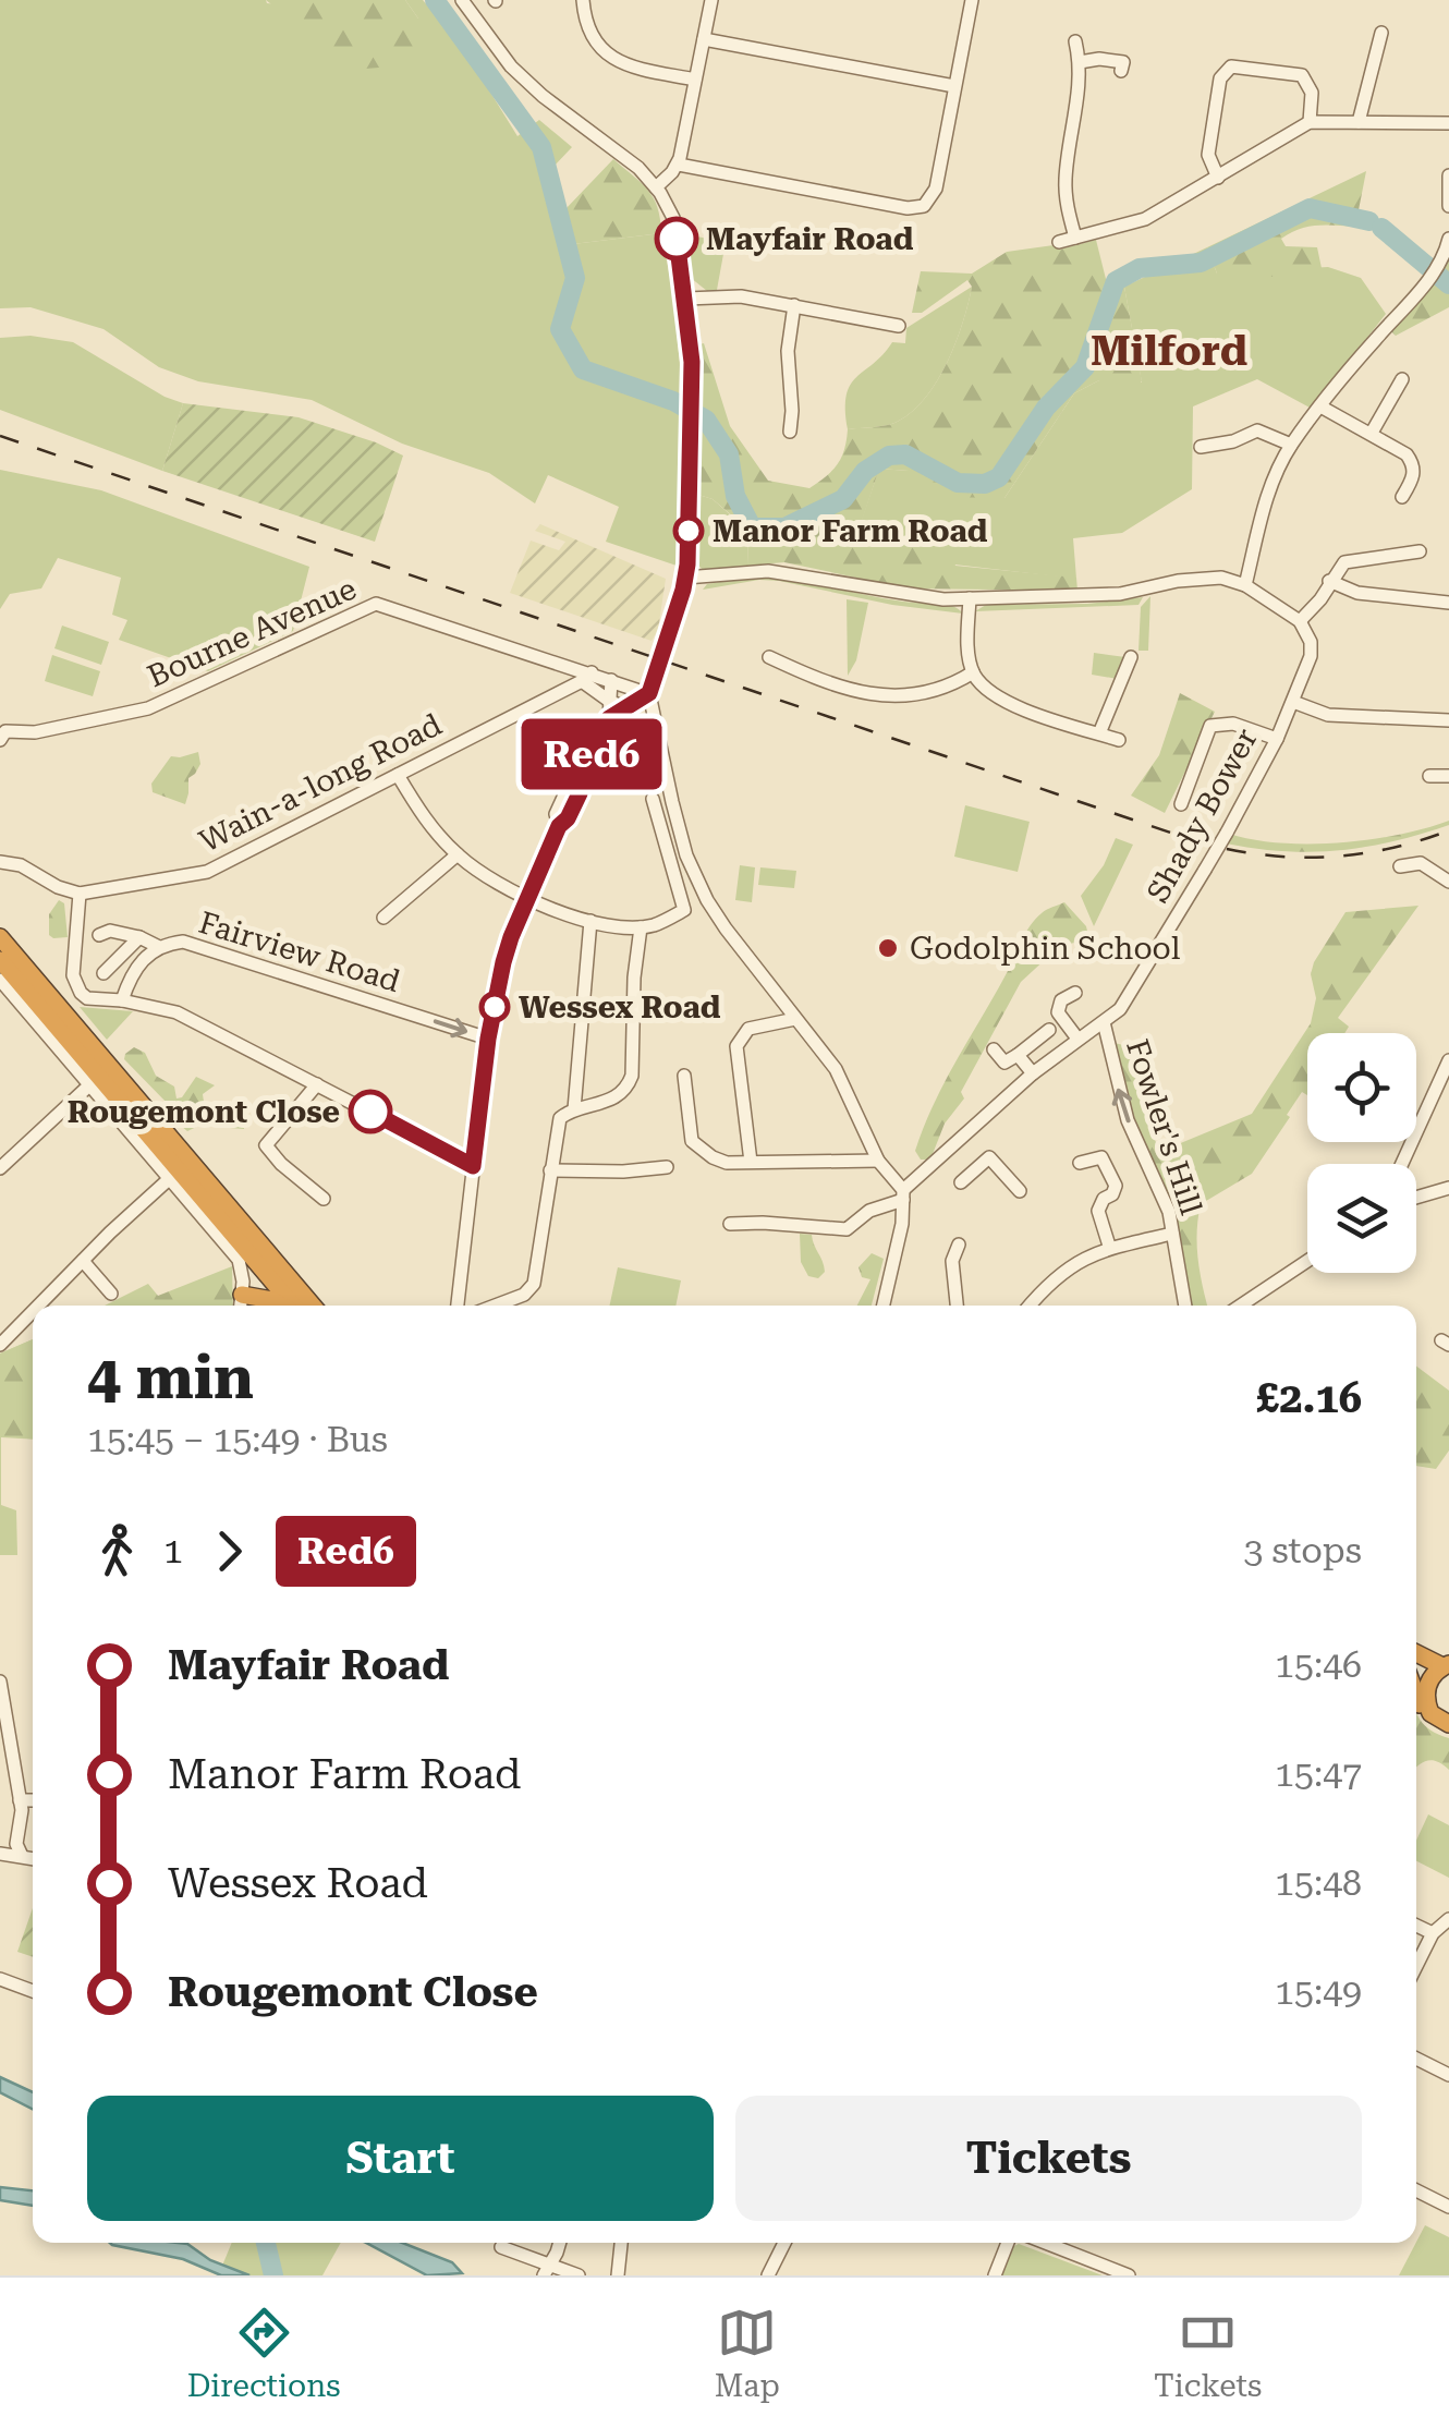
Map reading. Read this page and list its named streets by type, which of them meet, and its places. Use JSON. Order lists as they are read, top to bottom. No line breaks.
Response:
{"streets":{"street":["Bourne Avenue","Wain-a-long Road","Shady Bower","Fairview Road","Fowler's Hill"]},"crossings":[["Bourne Avenue","Wain-a-long Road"],["Shady Bower","Fowler's Hill"]],"one_way":["Fowler's Hill"],"districts":["Milford"],"places":["Mayfair Road","Manor Farm Road","Godolphin School","Wessex Road","Rougemont Close"],"lines":["bus line Red6"],"page":{"on_map":"Red6","heading":["4 min","15:45 – 15:49 · Bus","£2.16"],"legs":["1","Red6","3 stops"],"list":[{"name":"Mayfair Road","value":"15:46"},{"name":"Manor Farm Road","value":"15:47"},{"name":"Wessex Road","value":"15:48"},{"name":"Rougemont Close","value":"15:49"}],"buttons":["Start","Tickets"],"tabs":["Directions","Map","Tickets"]}}
